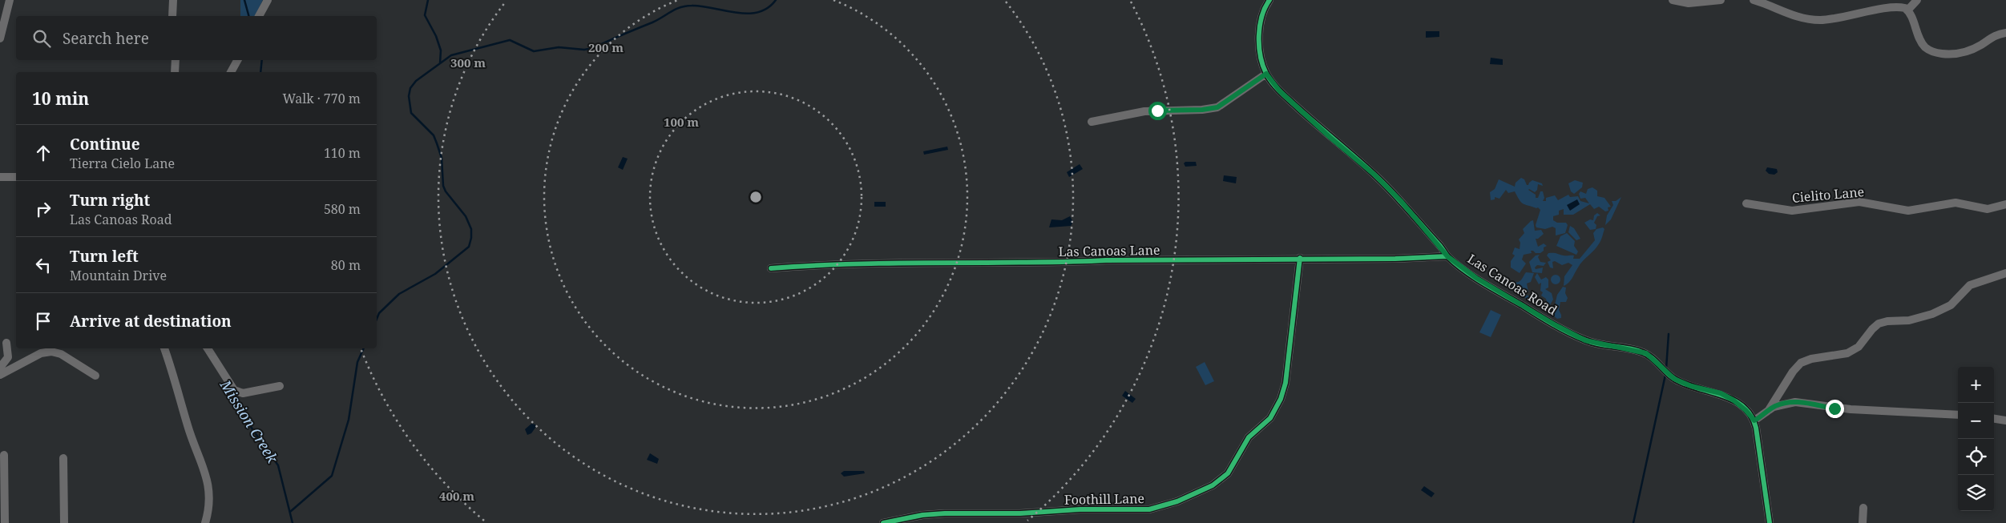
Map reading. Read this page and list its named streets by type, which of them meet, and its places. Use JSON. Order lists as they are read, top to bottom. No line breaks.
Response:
{"streets":{"street":["Cielito Lane","Las Canoas Lane","Las Canoas Road","Foothill Lane"]},"crossings":[["Las Canoas Lane","Las Canoas Road"],["Las Canoas Lane","Foothill Lane"]],"water":["Mission Creek"],"page":{"search":"Search here","heading":["10 min","Walk · 770 m"],"list":[["Continue","Tierra Cielo Lane","110 m"],["Turn right","Las Canoas Road","580 m"],["Turn left","Mountain Drive","80 m"],"Arrive at destination"],"map_buttons":["+","−"]},"rings":["200 m","300 m","100 m","400 m"]}
